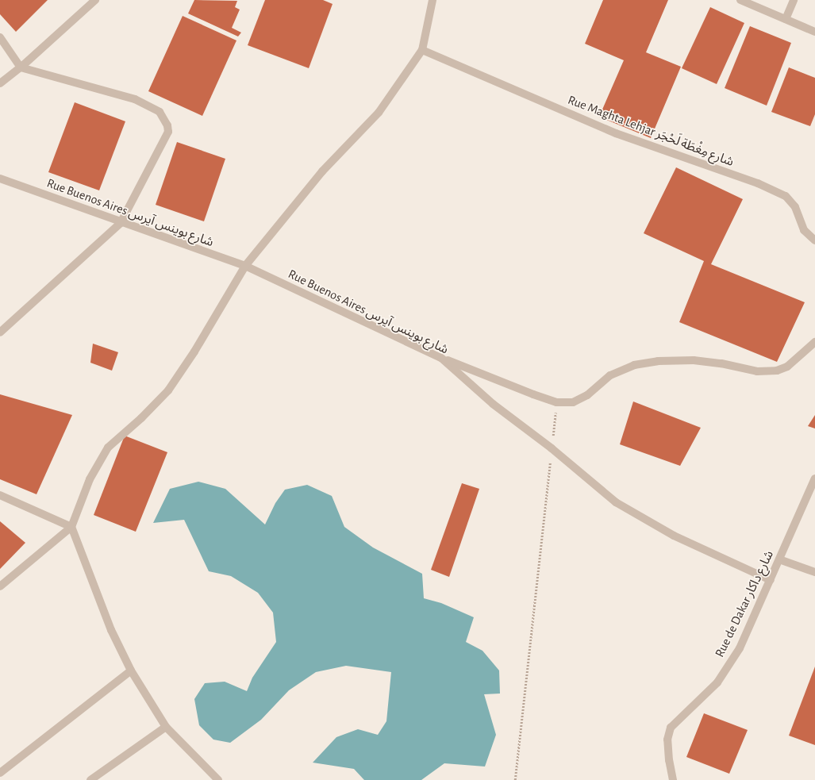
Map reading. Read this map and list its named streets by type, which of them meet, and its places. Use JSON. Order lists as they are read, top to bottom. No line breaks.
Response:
{"streets":{"street":["Rue Maghta Lehjar شارع مِغْطَة لَحْجَر","Rue Buenos Aires شارع بوينس آيرس","Rue de Dakar شارع داكار"]},"crossings":[["Rue Buenos Aires شارع بوينس آيرس","Rue de Dakar شارع داكار"]]}
